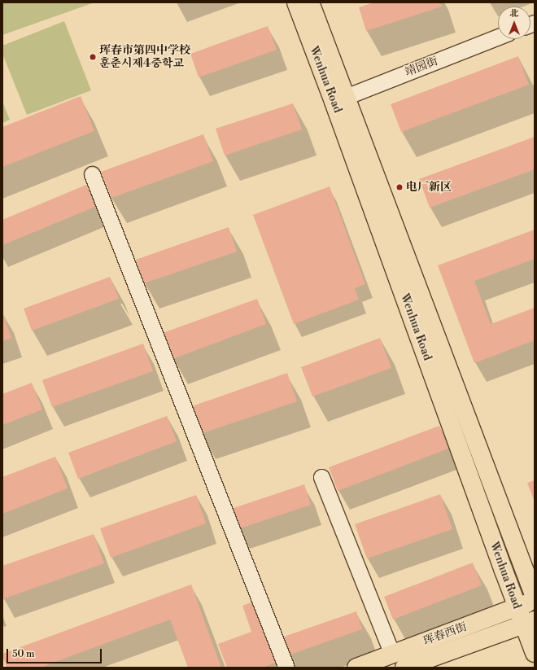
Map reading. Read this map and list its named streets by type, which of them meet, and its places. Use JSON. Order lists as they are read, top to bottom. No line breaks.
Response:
{"streets":{"main road":["Wenhua Road","珲春西街"],"street":["靖园街"]},"crossings":[["靖园街","Wenhua Road"],["Wenhua Road","珲春西街"]],"places":["珲春市第四中学校 훈춘시제4중학교","电厂新区"],"scale_bar":"50 m","north":"top"}
